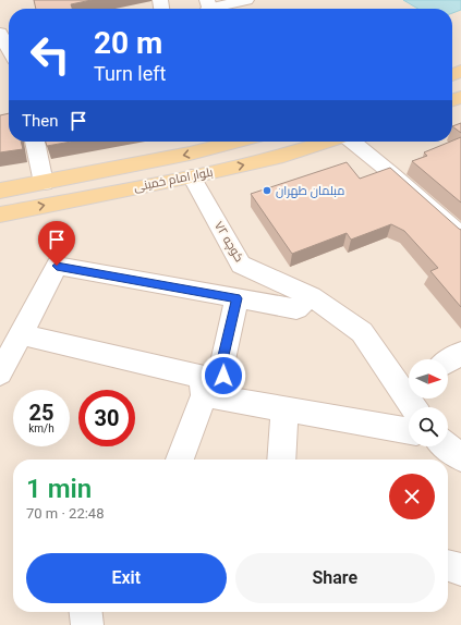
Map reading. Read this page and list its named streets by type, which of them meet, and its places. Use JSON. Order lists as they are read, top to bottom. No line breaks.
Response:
{"streets":{"main road":["بلوار امام خمینی"],"street":["کوچه ۷۲"]},"crossings":[["بلوار امام خمینی","کوچه ۷۲"]],"places":["مبلمان طهران"],"north":"right","page":{"turn":["20 m","Turn left"],"then":"Then","speed":"25 km/h","limit":"30","heading":["1 min","70 m · 22:48"],"buttons":["Exit","Share"]}}
